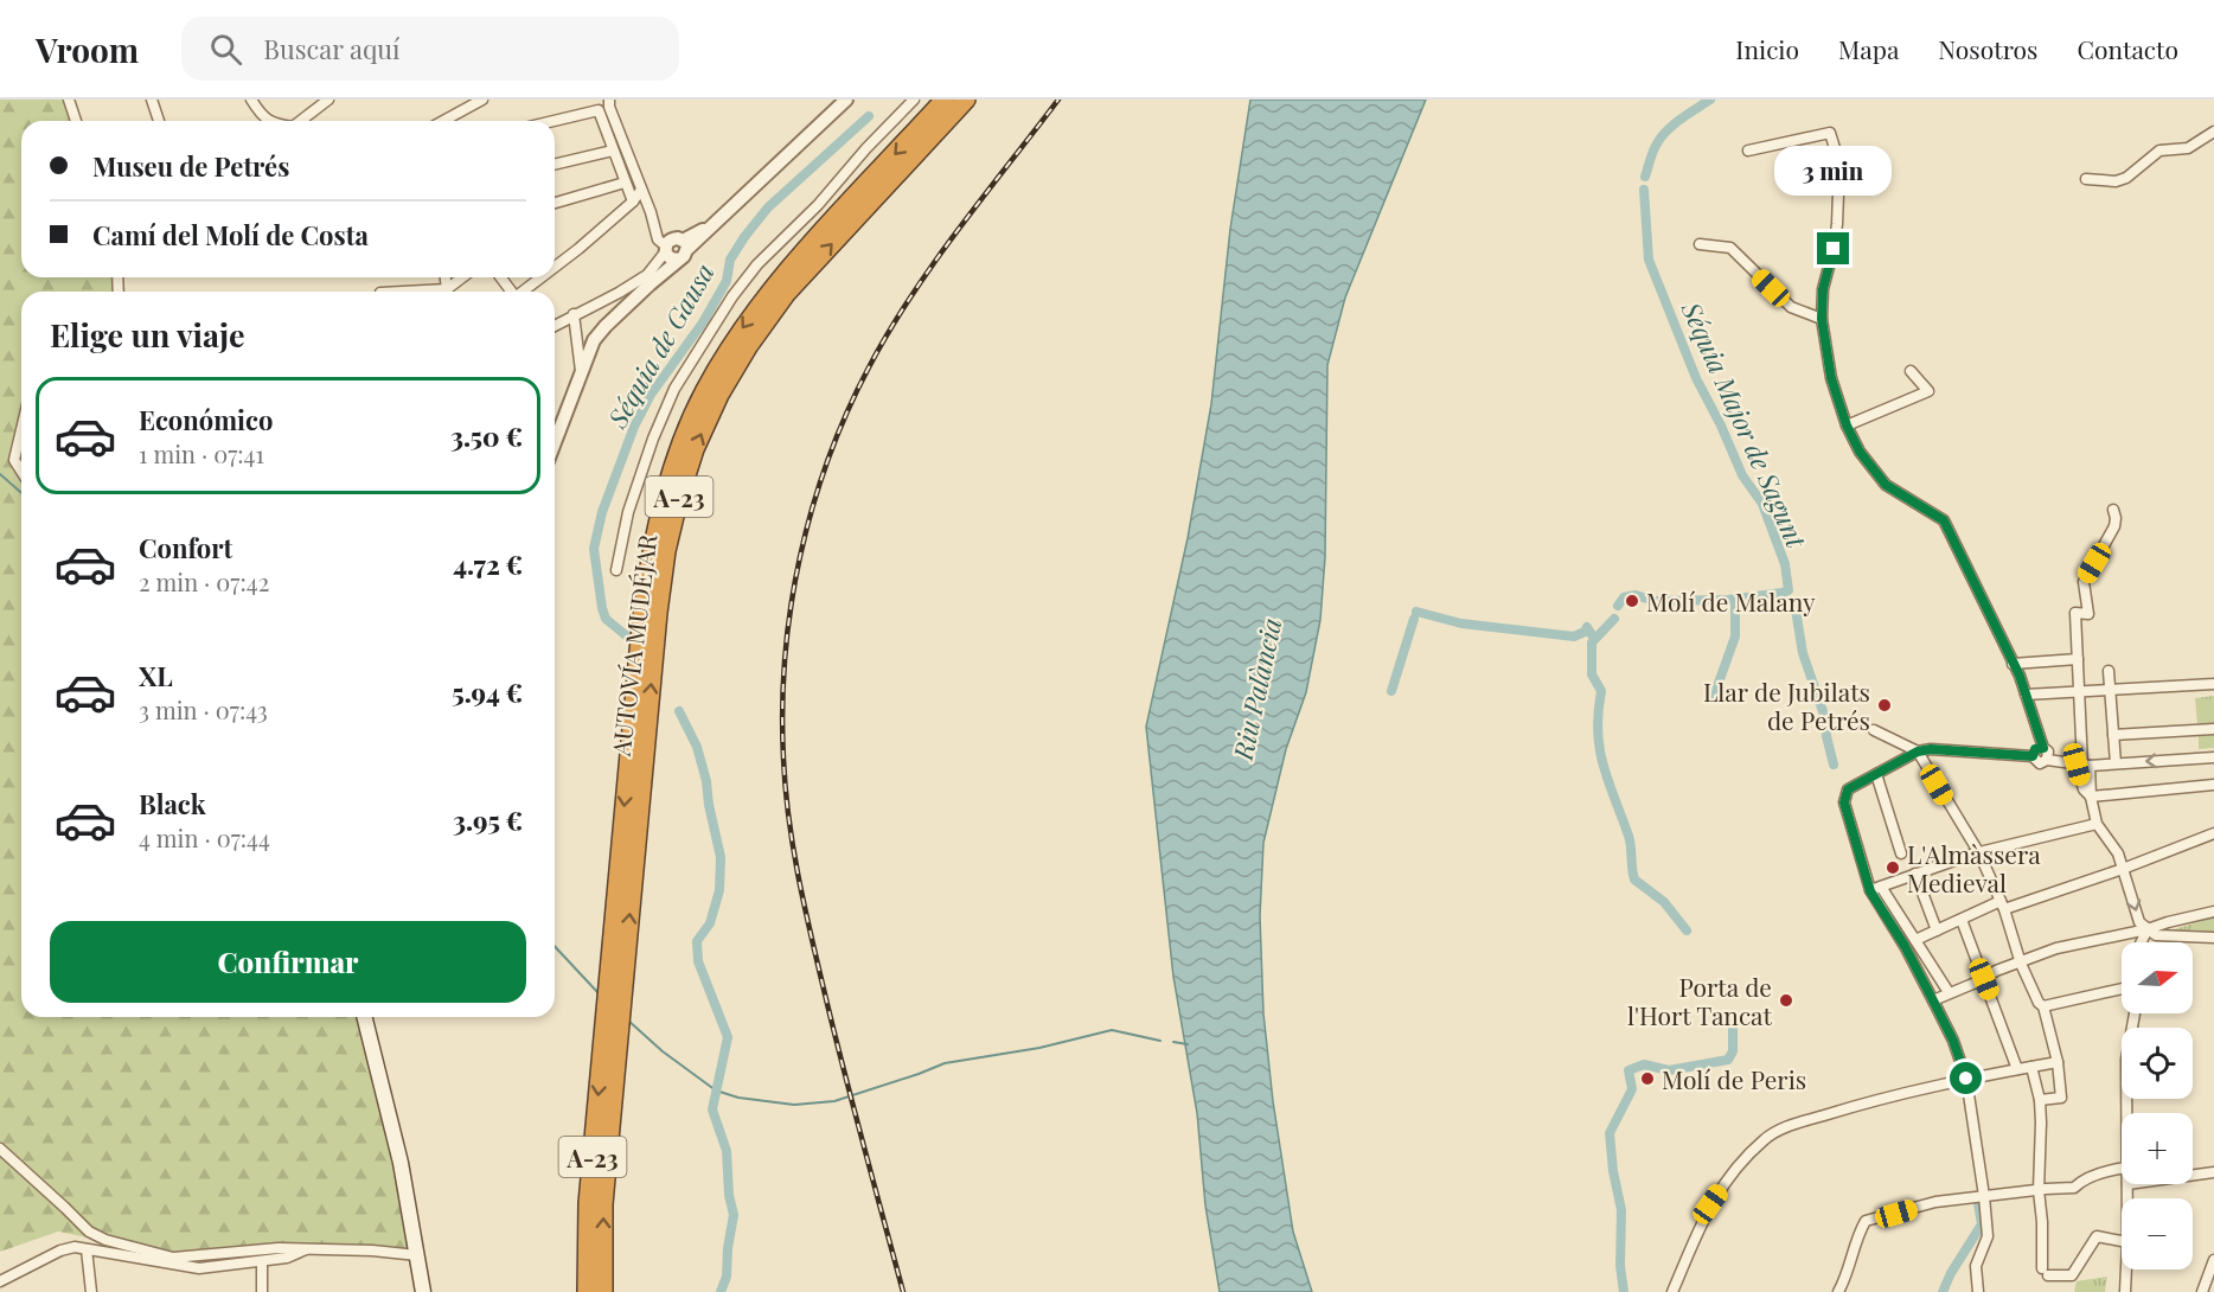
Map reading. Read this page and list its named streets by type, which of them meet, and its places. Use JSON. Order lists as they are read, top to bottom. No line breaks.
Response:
{"streets":{"highway":["A-23","AUTOVÍA MUDÉJAR"]},"water":["Séquia de Gausa","Séquia Major de Sagunt","Riu Palància"],"places":["Molí de Malany","Llar de Jubilats de Petrés","L'Almàssera Medieval","Porta de l'Hort Tancat","Molí de Peris"],"north":"right","page":{"header":"Vroom","search":"Buscar aquí","nav":["Inicio","Mapa","Nosotros","Contacto"],"banner":["Museu de Petrés","Camí del Molí de Costa"],"bubble":"3 min","heading":"Elige un viaje","list":[{"name":"Económico","note":"1 min · 07:41","value":"3.50 €"},{"name":"Confort","note":"2 min · 07:42","value":"4.72 €"},{"name":"XL","note":"3 min · 07:43","value":"5.94 €"},{"name":"Black","note":"4 min · 07:44","value":"3.95 €"}],"buttons":"Confirmar","map_buttons":["+","−"]}}
